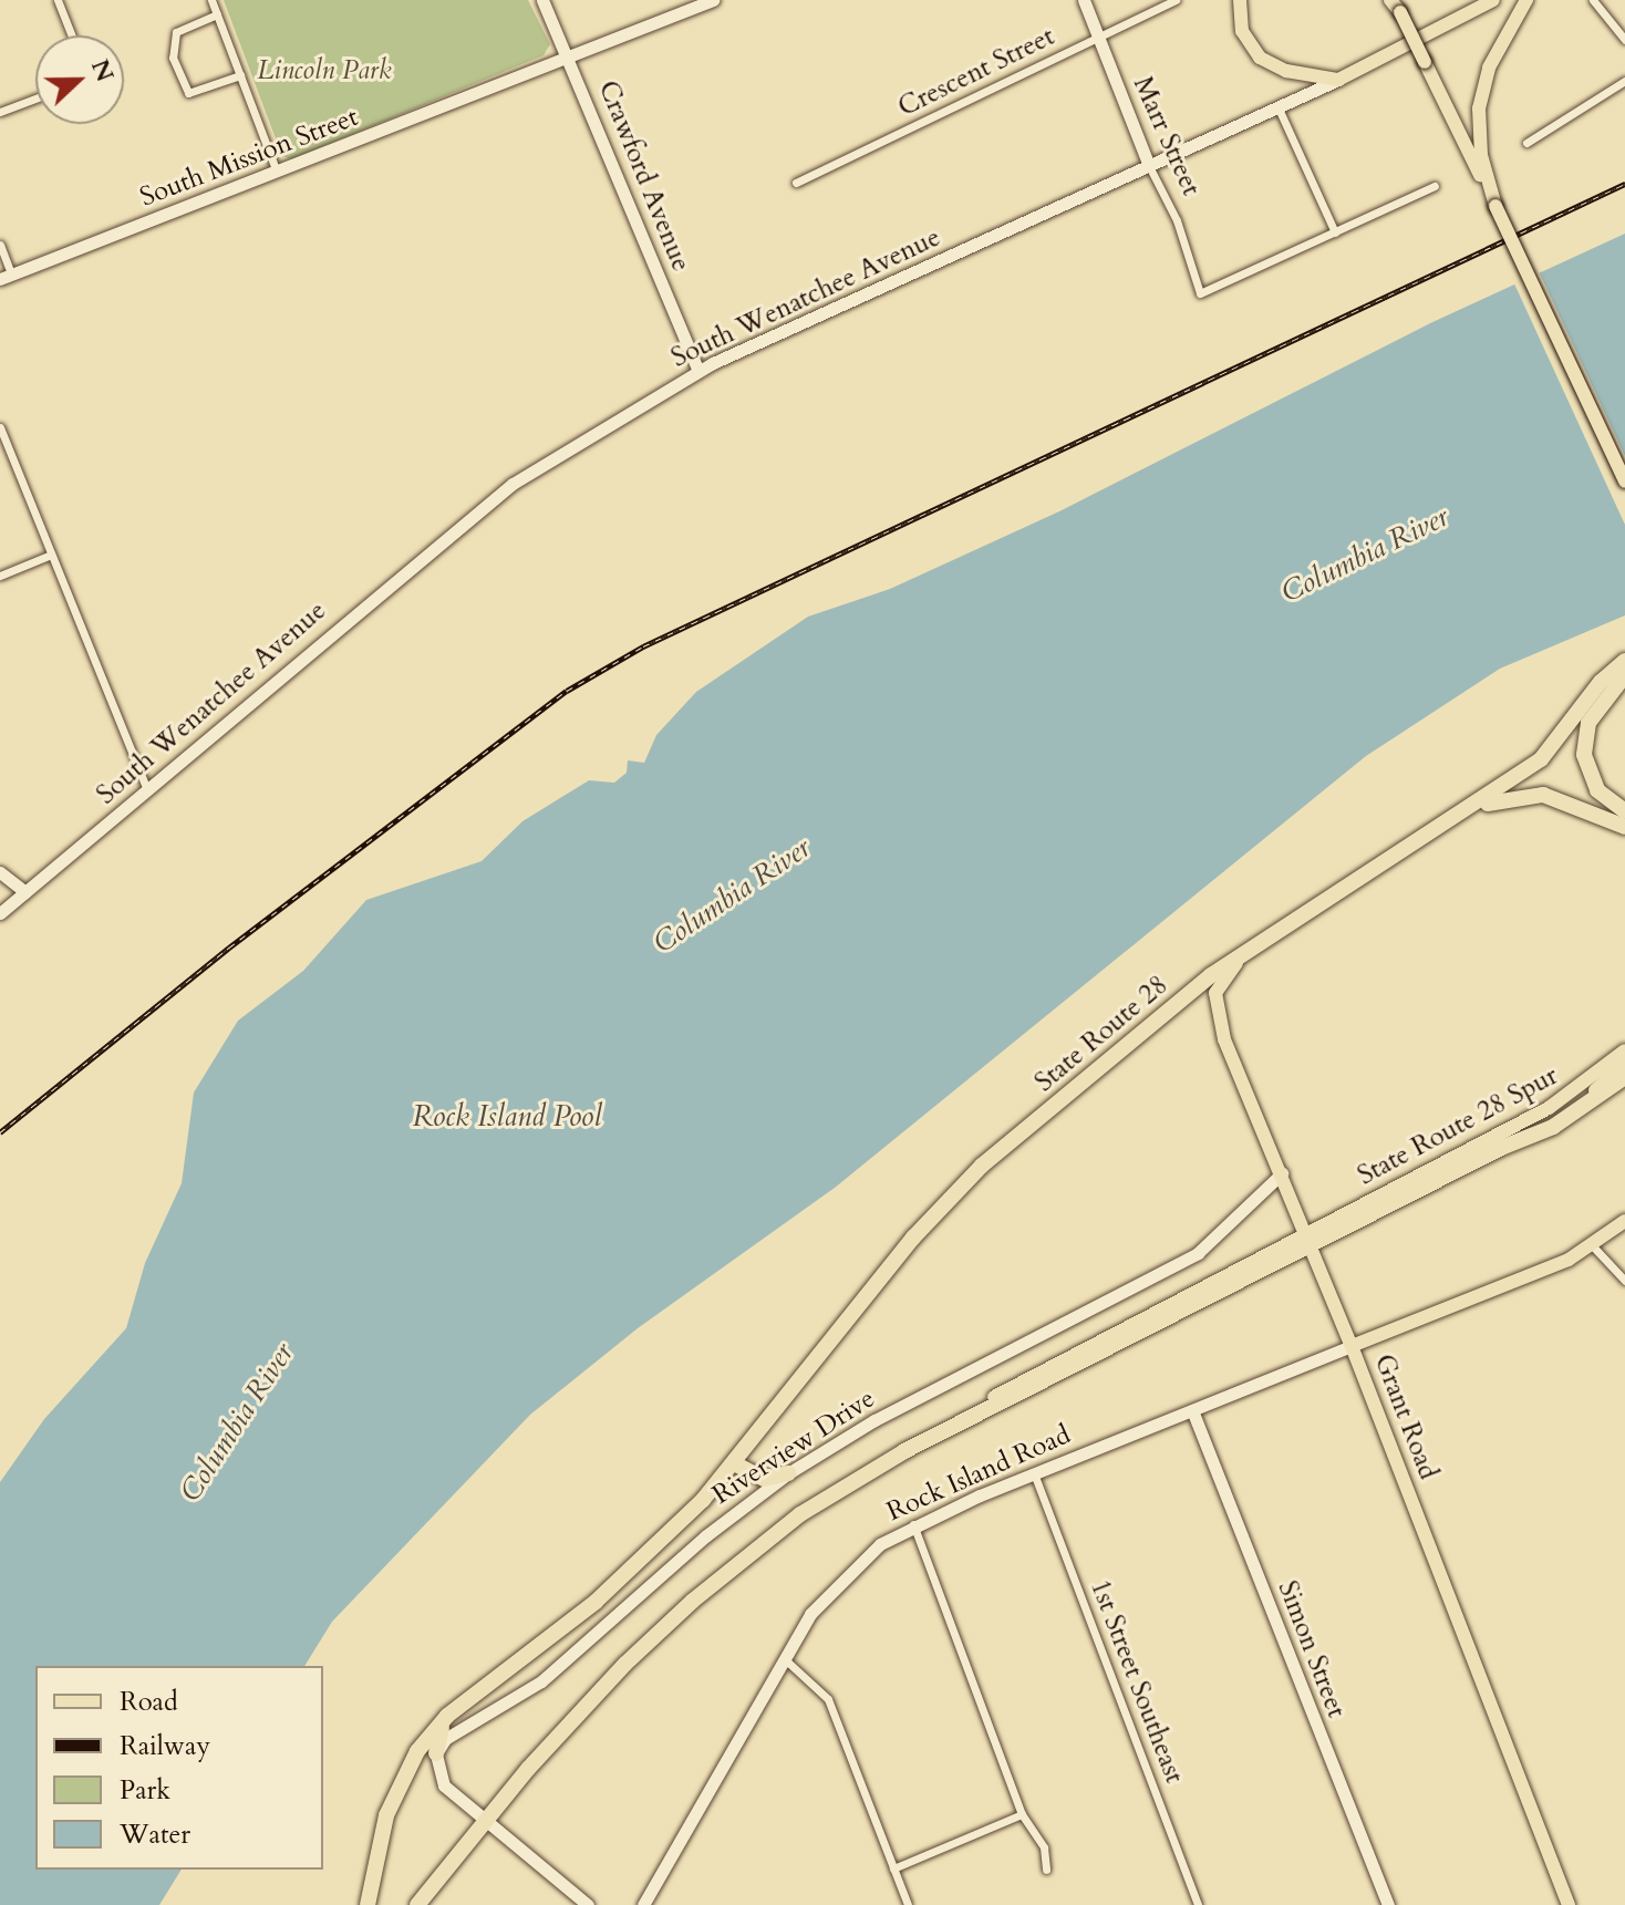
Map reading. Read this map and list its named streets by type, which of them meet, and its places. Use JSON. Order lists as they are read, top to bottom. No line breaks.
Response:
{"streets":{"highway":["State Route 28"],"main road":["Marr Street","South Mission Street","Crawford Avenue","South Wenatchee Avenue","State Route 28 Spur","Grant Road","Riverview Drive","Rock Island Road","Simon Street"],"street":["Crescent Street","1st Street Southeast"]},"crossings":[["Crescent Street","Marr Street"],["Marr Street","South Wenatchee Avenue"],["South Mission Street","Crawford Avenue"],["Crawford Avenue","South Wenatchee Avenue"],["State Route 28","Grant Road"],["State Route 28 Spur","Grant Road"],["Grant Road","Riverview Drive"],["Grant Road","Rock Island Road"],["Rock Island Road","Simon Street"],["Rock Island Road","1st Street Southeast"]],"water":["Columbia River","Rock Island Pool"],"parks":["Lincoln Park"],"legend":["Road","Railway","Park","Water"],"north":"right"}
